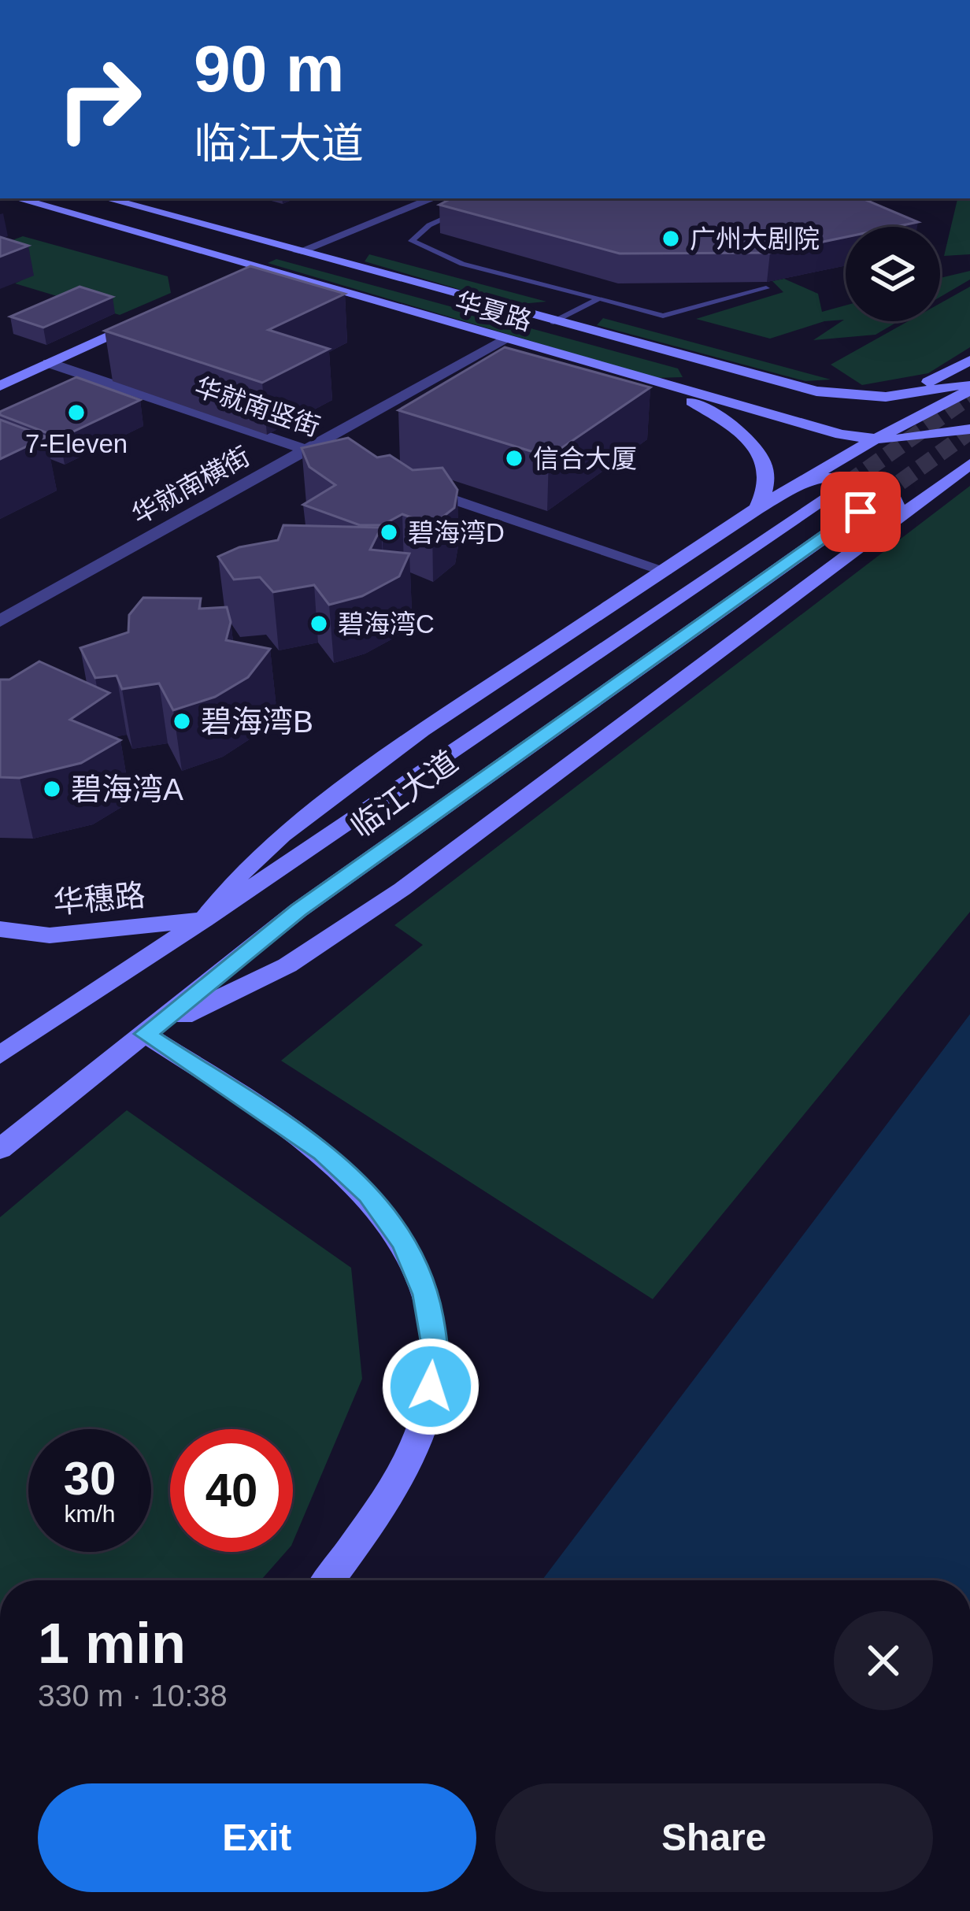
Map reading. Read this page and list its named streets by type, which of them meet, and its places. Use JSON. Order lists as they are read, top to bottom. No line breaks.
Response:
{"streets":{"main road":["华夏路","临江大道","华穗路"],"street":["华就南竖街","华就南横街"]},"crossings":[["华夏路","华就南横街"],["华就南竖街","华就南横街"],["临江大道","华穗路"]],"places":["广州大剧院","7-Eleven","信合大厦","碧海湾D","碧海湾C","碧海湾B","碧海湾A"],"page":{"turn":["90 m","临江大道"],"speed":"30 km/h","limit":"40","heading":["1 min","330 m · 10:38"],"buttons":["Exit","Share"]}}
